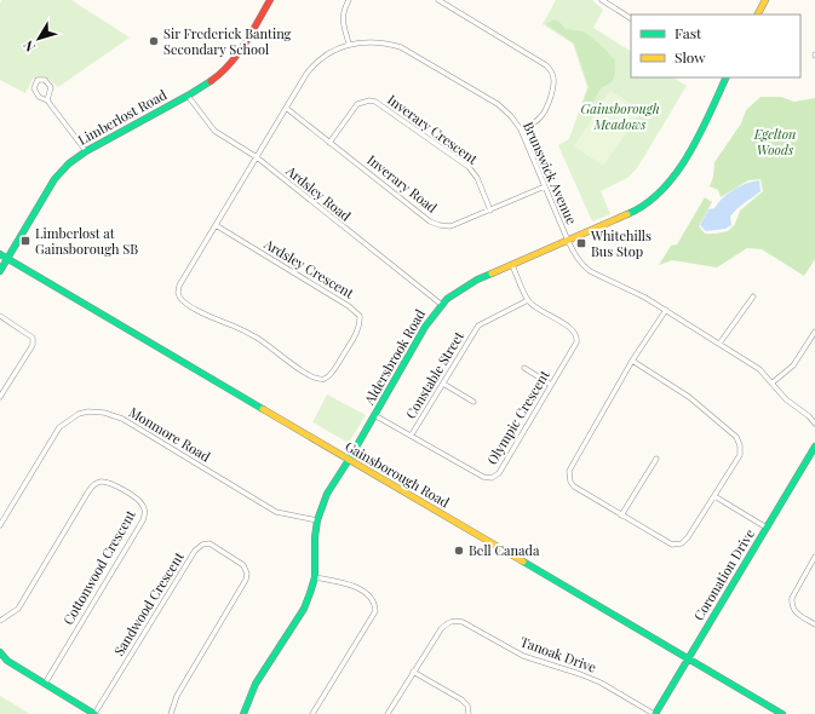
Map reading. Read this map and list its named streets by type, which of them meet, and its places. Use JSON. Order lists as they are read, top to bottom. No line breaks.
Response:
{"streets":{"street":["Limberlost Road","Inverary Crescent","Brunswick Avenue","Inverary Road","Ardsley Road","Ardsley Crescent","Aldersbrook Road","Constable Street","Olympic Crescent","Monmore Road","Gainsborough Road","Cottonwood Crescent","Coronation Drive","Sandwood Crescent","Tanoak Drive"]},"crossings":[["Limberlost Road","Ardsley Road"],["Limberlost Road","Gainsborough Road"],["Inverary Crescent","Inverary Road"],["Brunswick Avenue","Inverary Road"],["Brunswick Avenue","Ardsley Road"],["Brunswick Avenue","Ardsley Crescent"],["Brunswick Avenue","Aldersbrook Road"],["Ardsley Road","Ardsley Crescent"],["Ardsley Road","Aldersbrook Road"],["Aldersbrook Road","Olympic Crescent"],["Aldersbrook Road","Monmore Road"],["Aldersbrook Road","Gainsborough Road"],["Constable Street","Olympic Crescent"],["Gainsborough Road","Coronation Drive"],["Coronation Drive","Tanoak Drive"]],"parks":["Gainsborough Meadows","Egelton Woods"],"places":{"other":["Sir Frederick Banting Secondary School","Bell Canada"],"transit":["Limberlost at Gainsborough SB","Whitehills Bus Stop"]},"legend":["Fast","Slow"],"north":"bottom left"}
